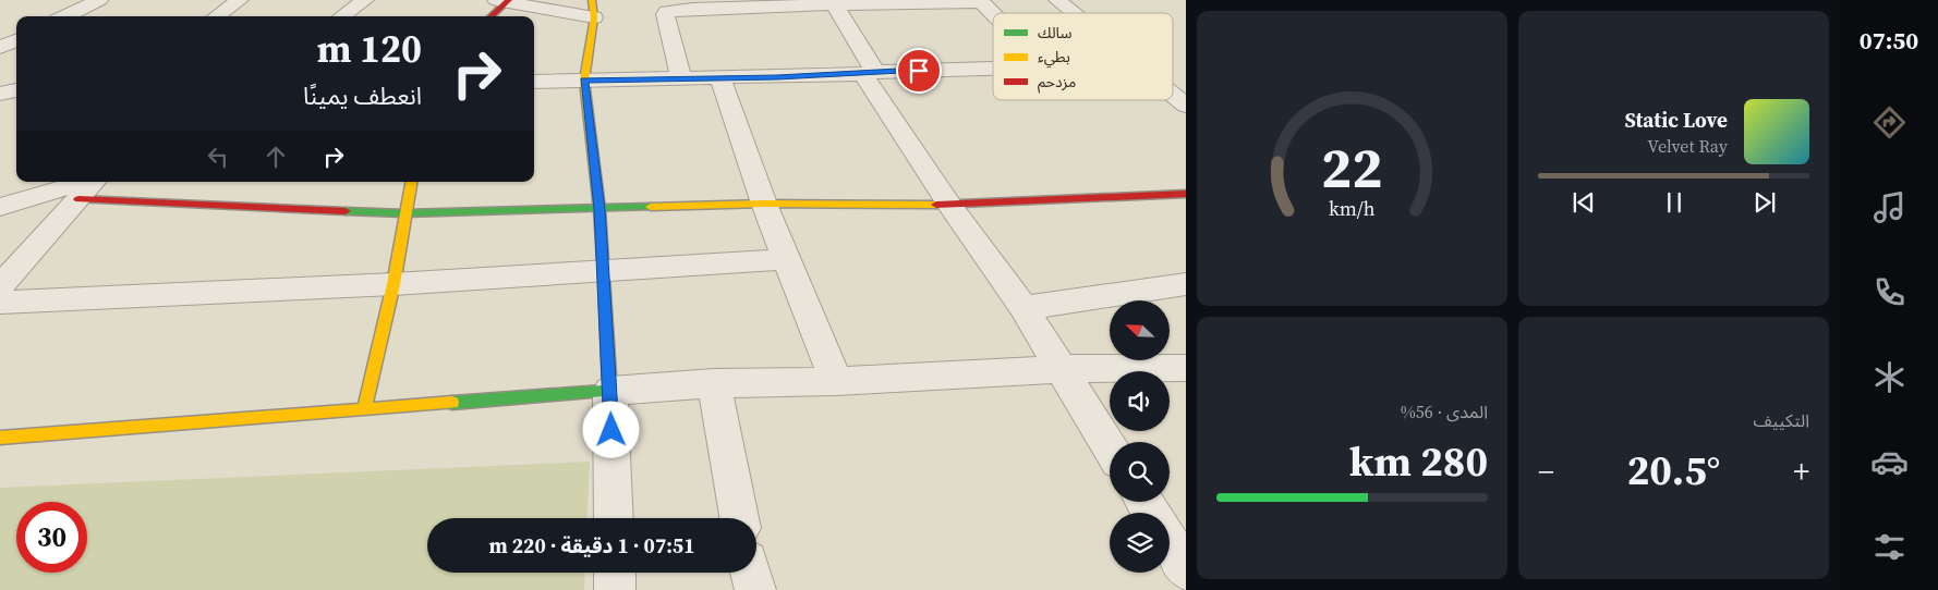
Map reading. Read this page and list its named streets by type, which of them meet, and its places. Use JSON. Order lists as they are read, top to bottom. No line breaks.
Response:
{"legend":["سالك","بطيء","مزدحم"],"north":"top left","page":{"tabs":"07:50","turn":["120 m","انعطف يمينًا"],"song":["Static Love","Velvet Ray"],"tile":["التكييف",["المدى · 56%","280 km"]],"heat":["−","20.5°","+"],"limit":"30","trip":"07:51 · 1 دقيقة · 220 m","gauge":["22","km/h"]}}
